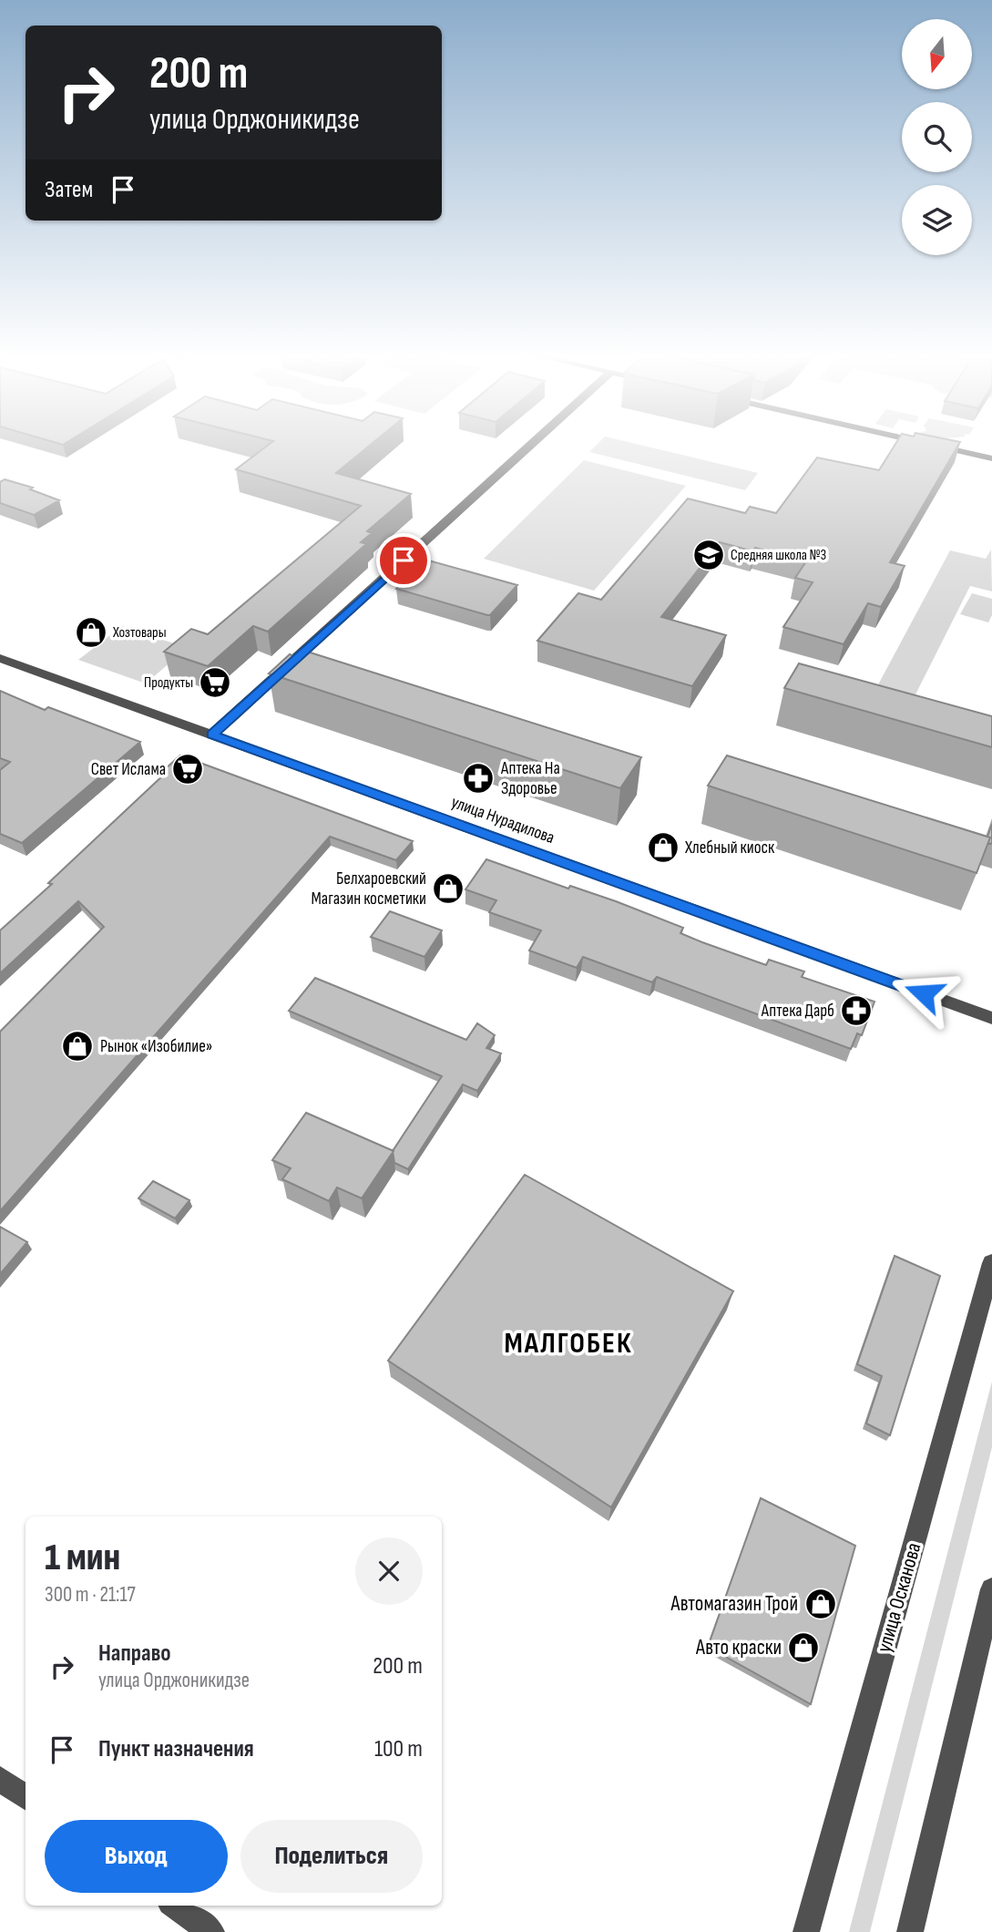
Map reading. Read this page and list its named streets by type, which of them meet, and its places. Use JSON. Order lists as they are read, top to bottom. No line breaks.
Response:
{"streets":{"street":["улица Нурадилова","улица Осканова"]},"districts":["МАЛГОБЕК"],"places":{"school or university":["Средняя школа №3"],"shop":["Хозтовары","Хлебный киоск","Белхароевский Магазин косметики","Рынок «Изобилие»","Автомагазин Трой","Авто краски"],"supermarket":["Продукты","Свет Ислама"],"pharmacy":["Аптека На Здоровье","Аптека Дарб"]},"north":"bottom","page":{"turn":["200 m","улица Орджоникидзе"],"then":"Затем","heading":["1 мин","300 m · 21:17"],"list":[{"name":"Направо","note":"улица Орджоникидзе","value":"200 m"},{"name":"Пункт назначения","value":"100 m"}],"buttons":["Выход","Поделиться"]}}
